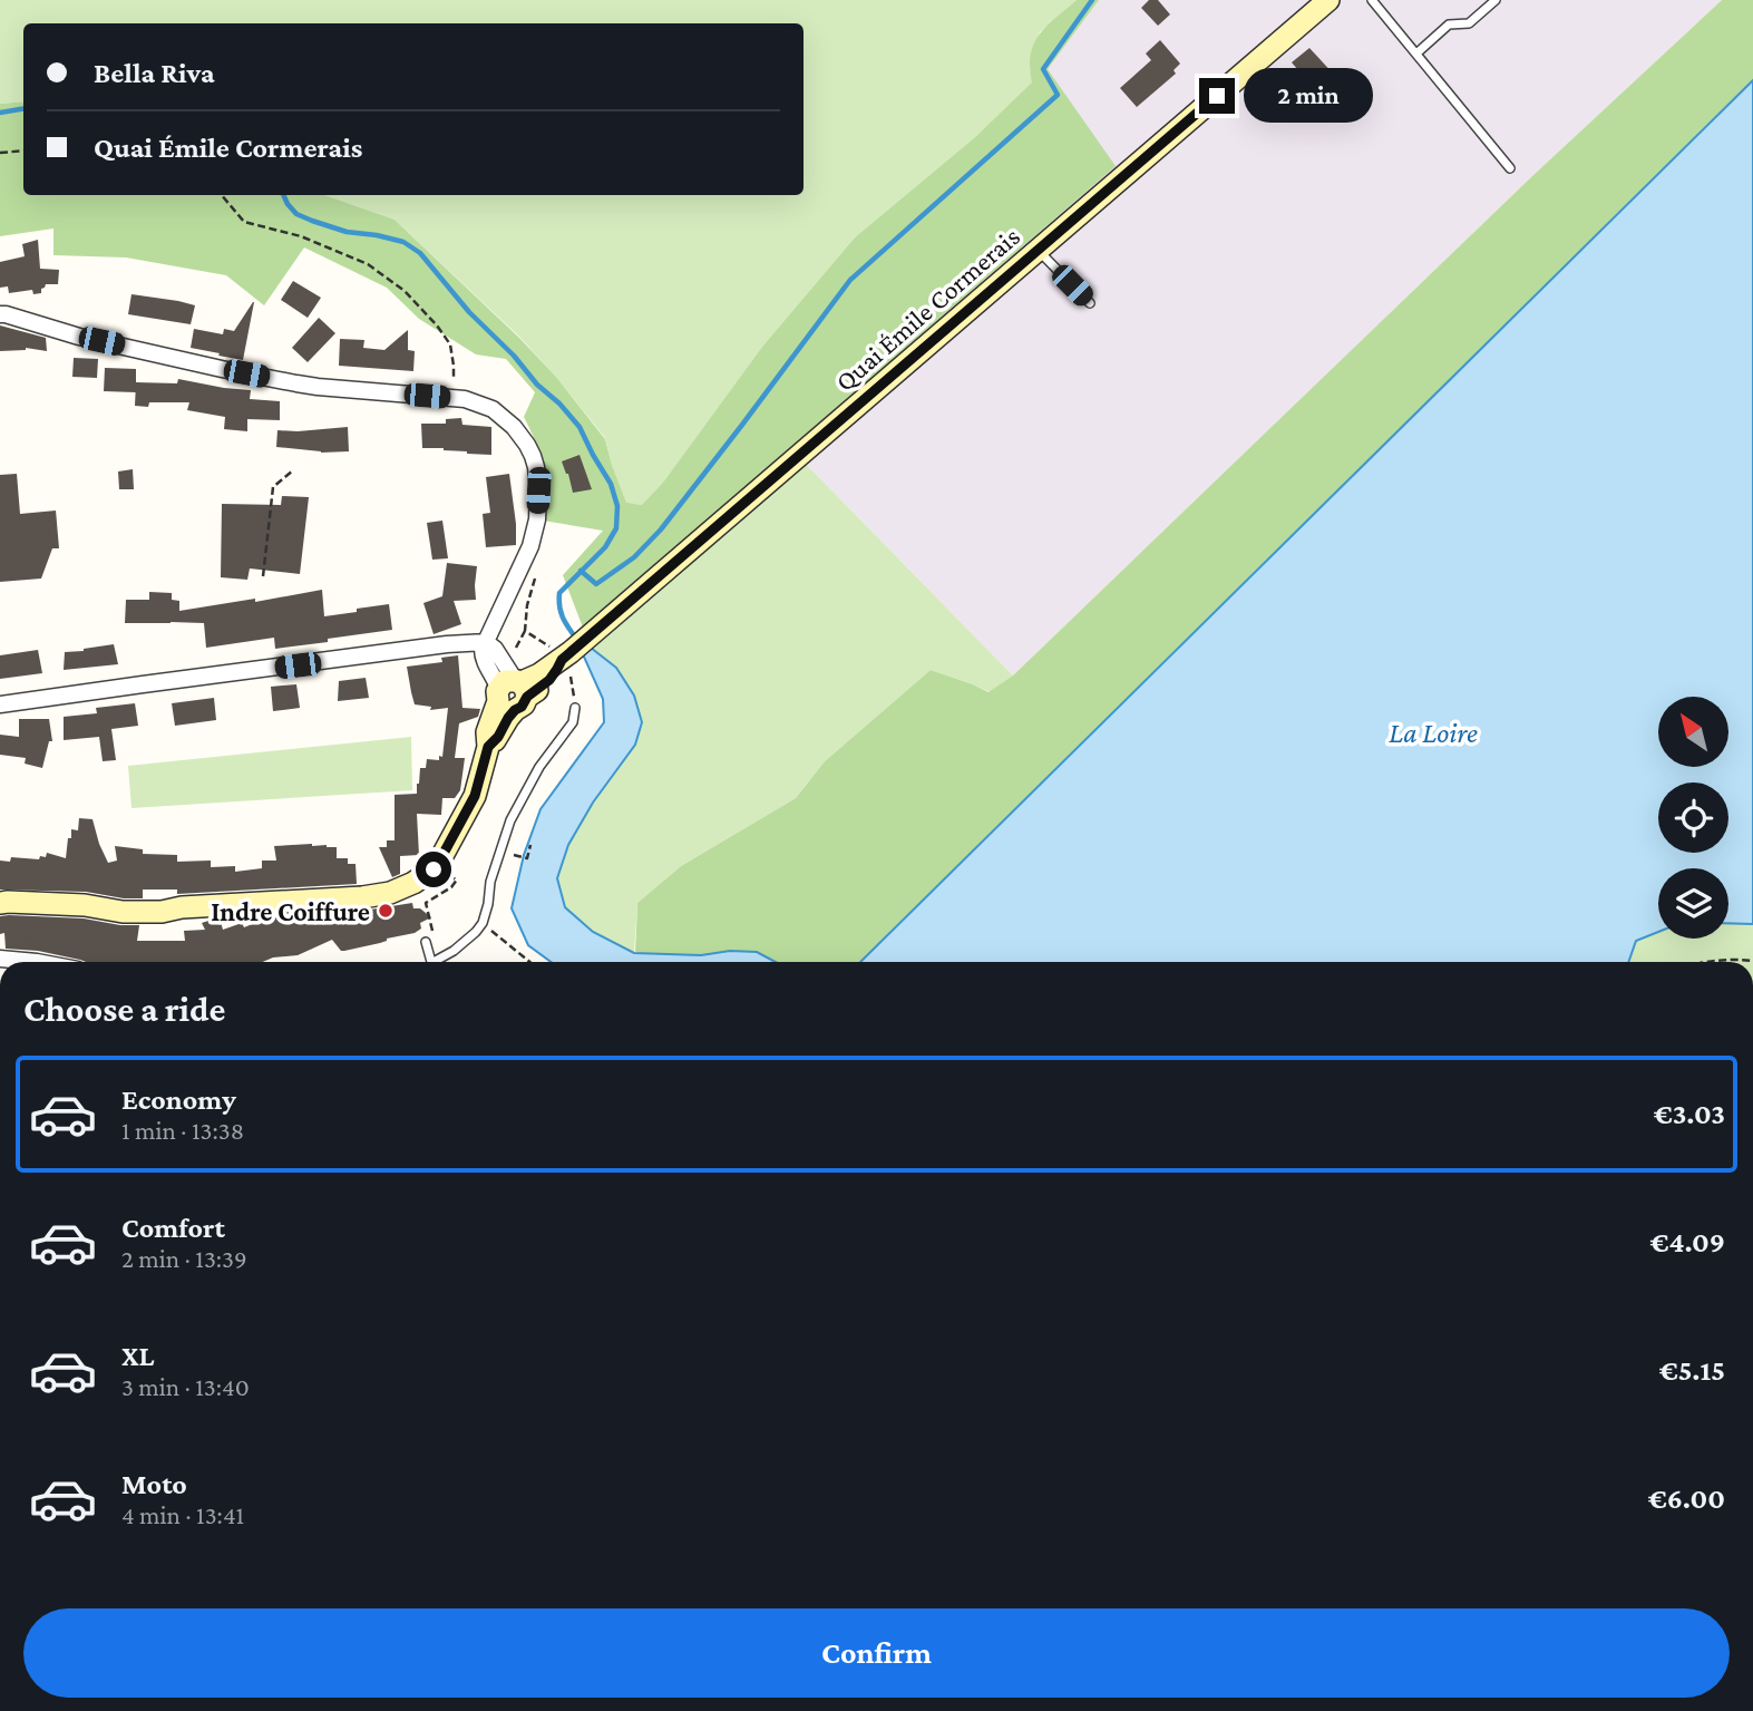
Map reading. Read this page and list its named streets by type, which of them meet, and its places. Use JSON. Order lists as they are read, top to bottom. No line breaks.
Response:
{"streets":{"street":["Quai Émile Cormerais"]},"water":["La Loire"],"places":["Indre Coiffure"],"north":"top left","page":{"banner":["Bella Riva","Quai Émile Cormerais"],"bubble":"2 min","heading":"Choose a ride","list":[{"name":"Economy","note":"1 min · 13:38","value":"€3.03"},{"name":"Comfort","note":"2 min · 13:39","value":"€4.09"},{"name":"XL","note":"3 min · 13:40","value":"€5.15"},{"name":"Moto","note":"4 min · 13:41","value":"€6.00"}],"buttons":"Confirm"}}
